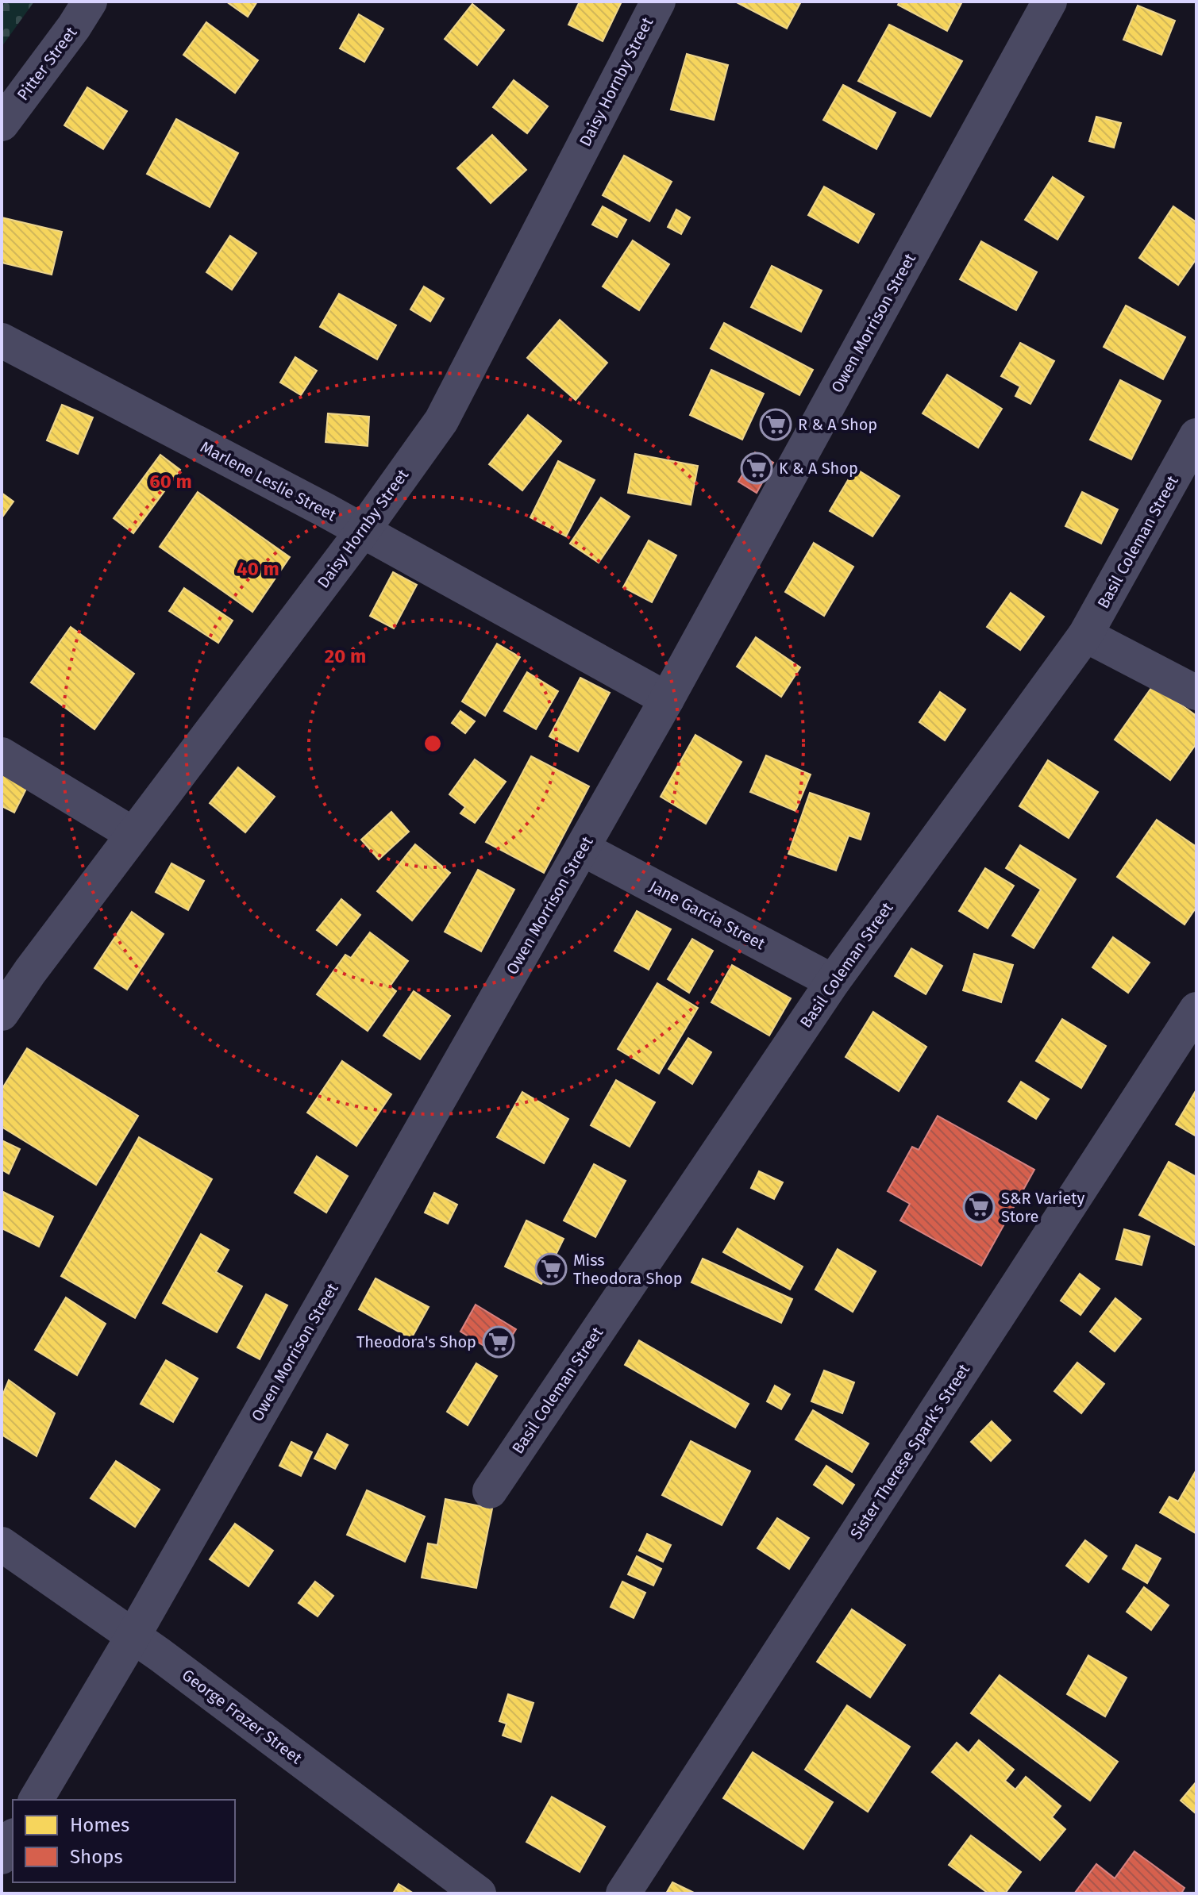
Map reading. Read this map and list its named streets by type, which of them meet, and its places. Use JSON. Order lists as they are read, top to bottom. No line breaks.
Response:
{"streets":{"street":["Pitter Street","Daisy Hornby Street","Owen Morrison Street","Marlene Leslie Street","Basil Coleman Street","Jane Garcia Street","Sister Therese Spark's Street","George Frazer Street"]},"crossings":[["Daisy Hornby Street","Marlene Leslie Street"],["Owen Morrison Street","Marlene Leslie Street"],["Owen Morrison Street","Jane Garcia Street"],["Owen Morrison Street","George Frazer Street"],["Basil Coleman Street","Jane Garcia Street"]],"places":{"supermarket":["R & A Shop","K & A Shop","S&R Variety Store","Miss Theodora Shop","Theodora's Shop"]},"legend":["Homes","Shops"],"rings":["60 m","40 m","20 m"]}
